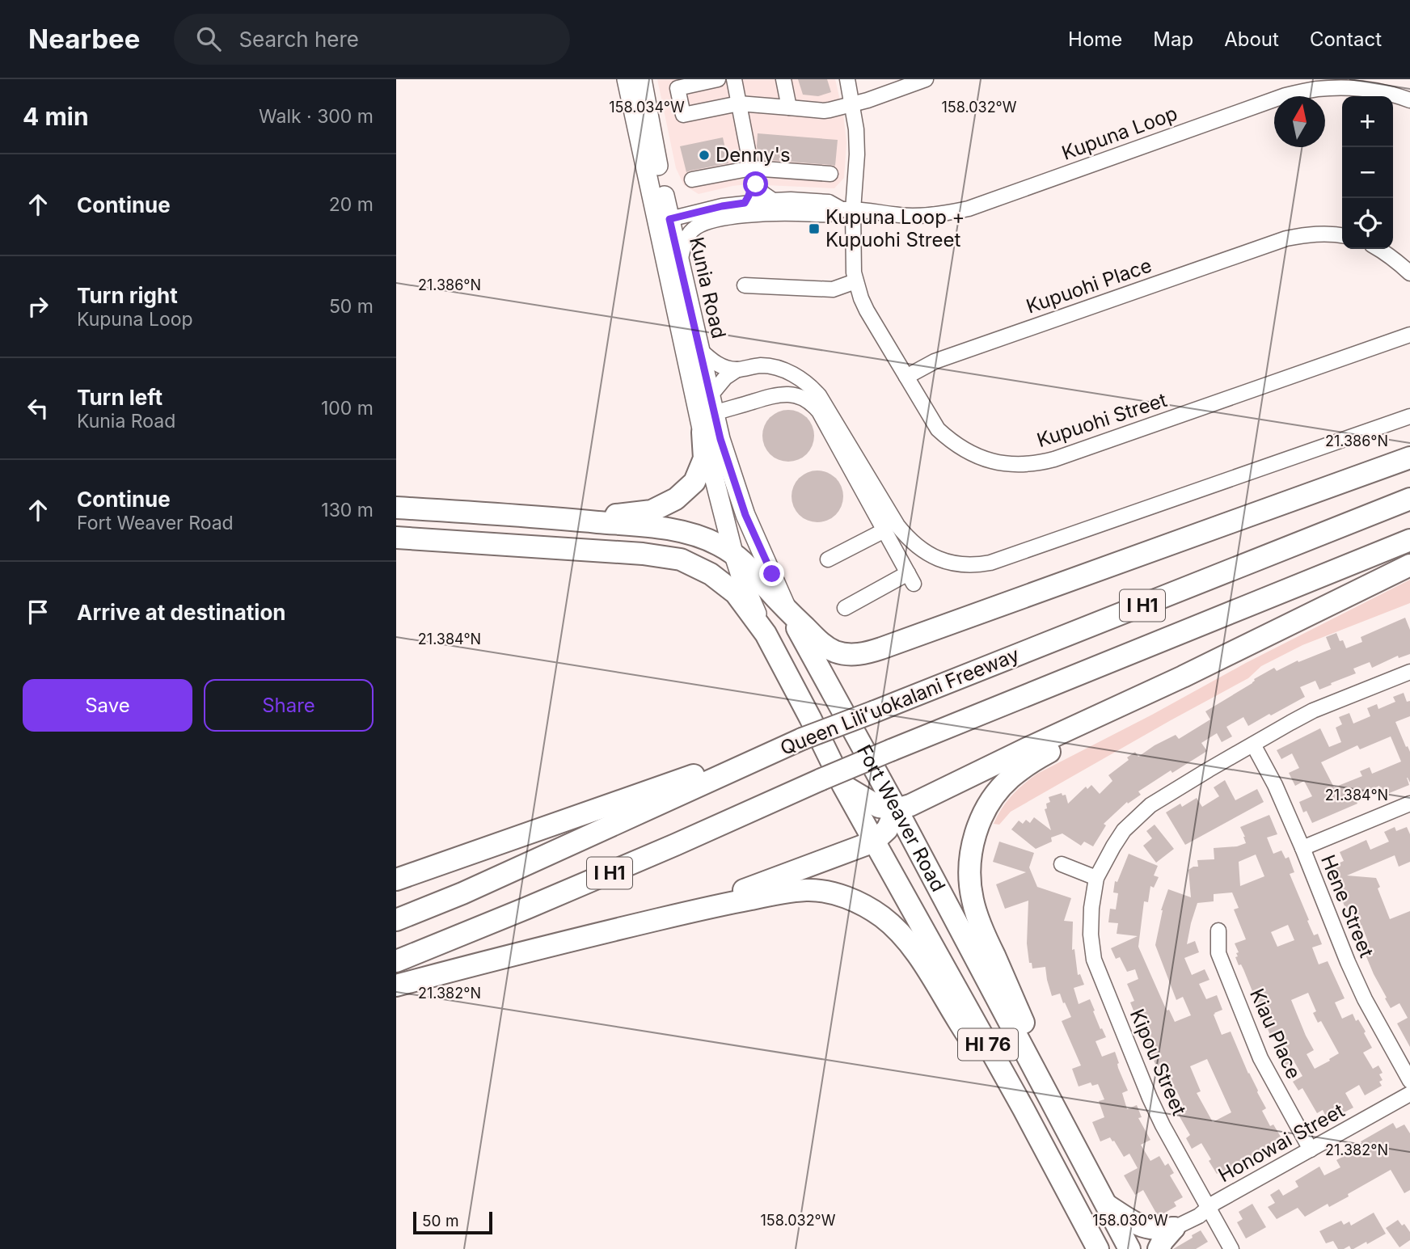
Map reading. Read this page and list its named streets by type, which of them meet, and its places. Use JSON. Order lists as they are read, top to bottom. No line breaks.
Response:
{"streets":{"highway":["I H1","Queen Liliʻuokalani Freeway","Fort Weaver Road","HI 76"],"main road":["Kunia Road"],"street":["Kupuna Loop","Kupuohi Place","Kupuohi Street","Hene Street","Kiau Place","Kipou Street","Honowai Street"]},"crossings":[["Kupuna Loop","Kunia Road"],["Kupuna Loop","Kupuohi Street"],["Kupuohi Place","Kupuohi Street"],["Kunia Road","Fort Weaver Road"],["Hene Street","Kipou Street"],["Kiau Place","Honowai Street"],["Kipou Street","Honowai Street"]],"places":{"other":["Denny's"],"transit":["Kupuna Loop + Kupuohi Street"]},"scale_bar":"50 m","north":"top","page":{"header":"Nearbee","search":"Search here","nav":["Home","Map","About","Contact"],"heading":["4 min","Walk · 300 m"],"map_buttons":["+","−"],"list":[["Continue","20 m"],["Turn right","Kupuna Loop","50 m"],["Turn left","Kunia Road","100 m"],["Continue","Fort Weaver Road","130 m"],"Arrive at destination"],"buttons":["Save","Share"],"scale":"50 m"},"coordinates":["158.034°W","158.032°W","21.386°N","21.384°N","21.382°N","158.030°W"]}
